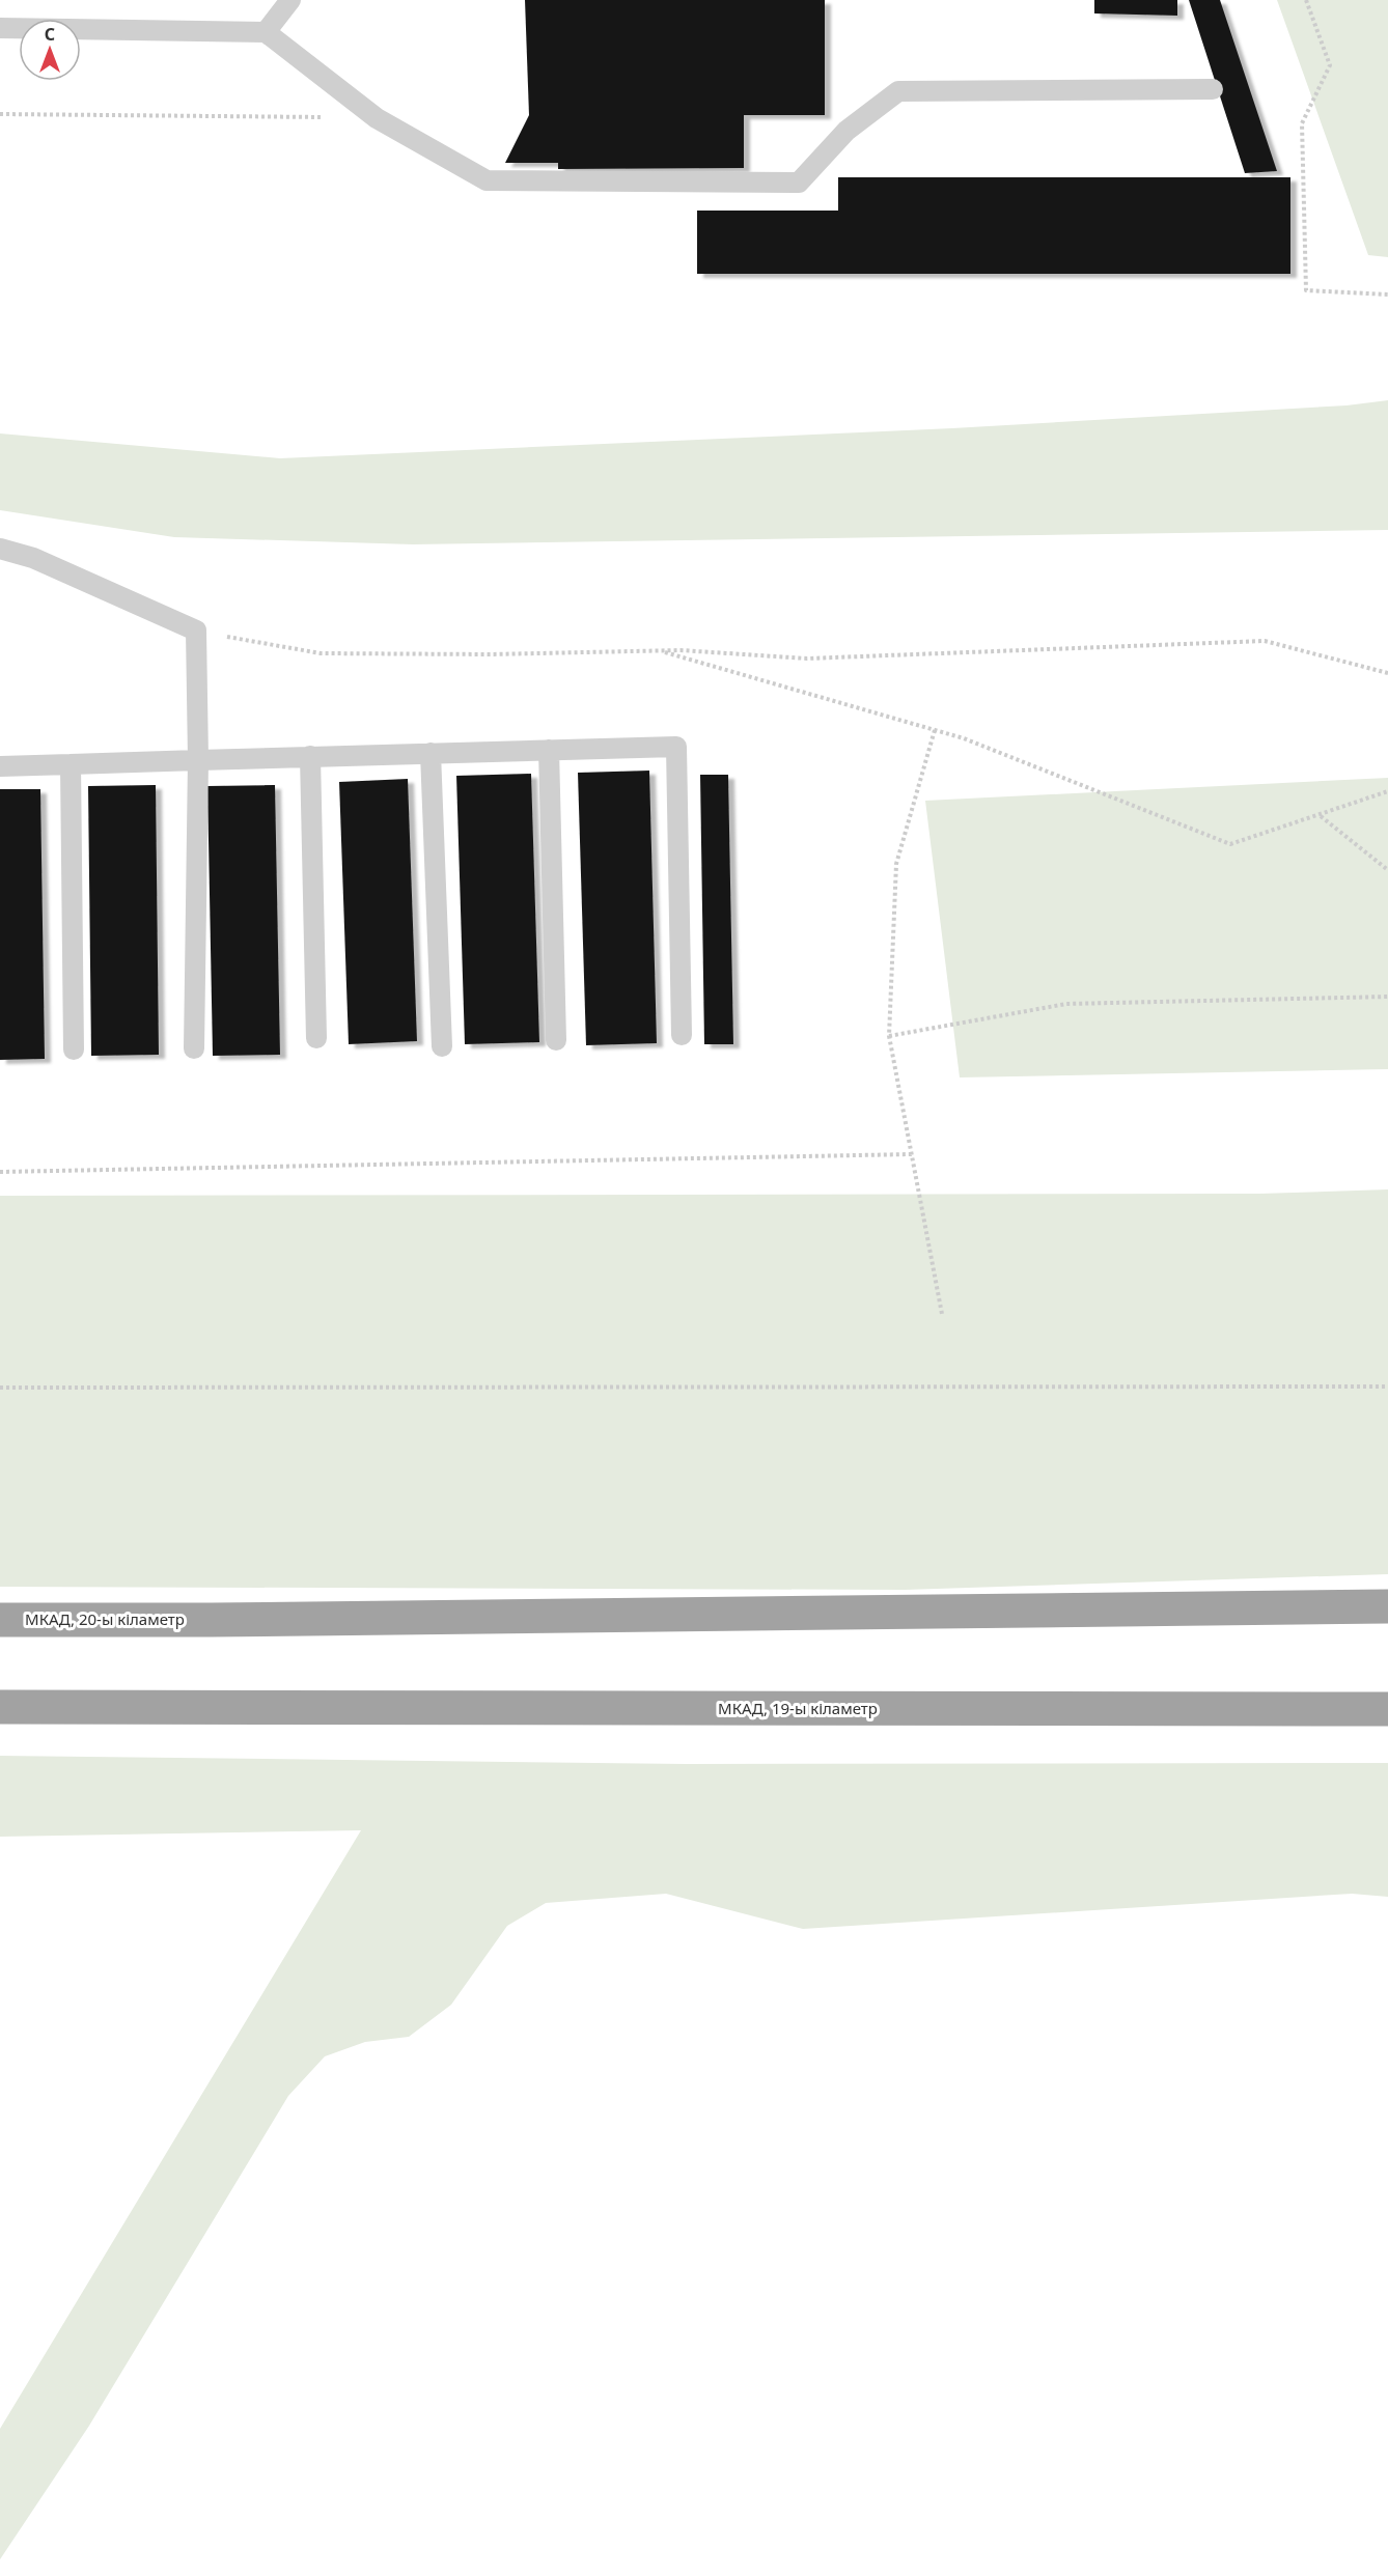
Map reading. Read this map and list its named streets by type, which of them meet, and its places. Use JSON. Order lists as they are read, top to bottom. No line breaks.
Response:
{"streets":{"highway":["МКАД, 20-ы кіламетр","МКАД, 19-ы кіламетр"]},"north":"top"}
